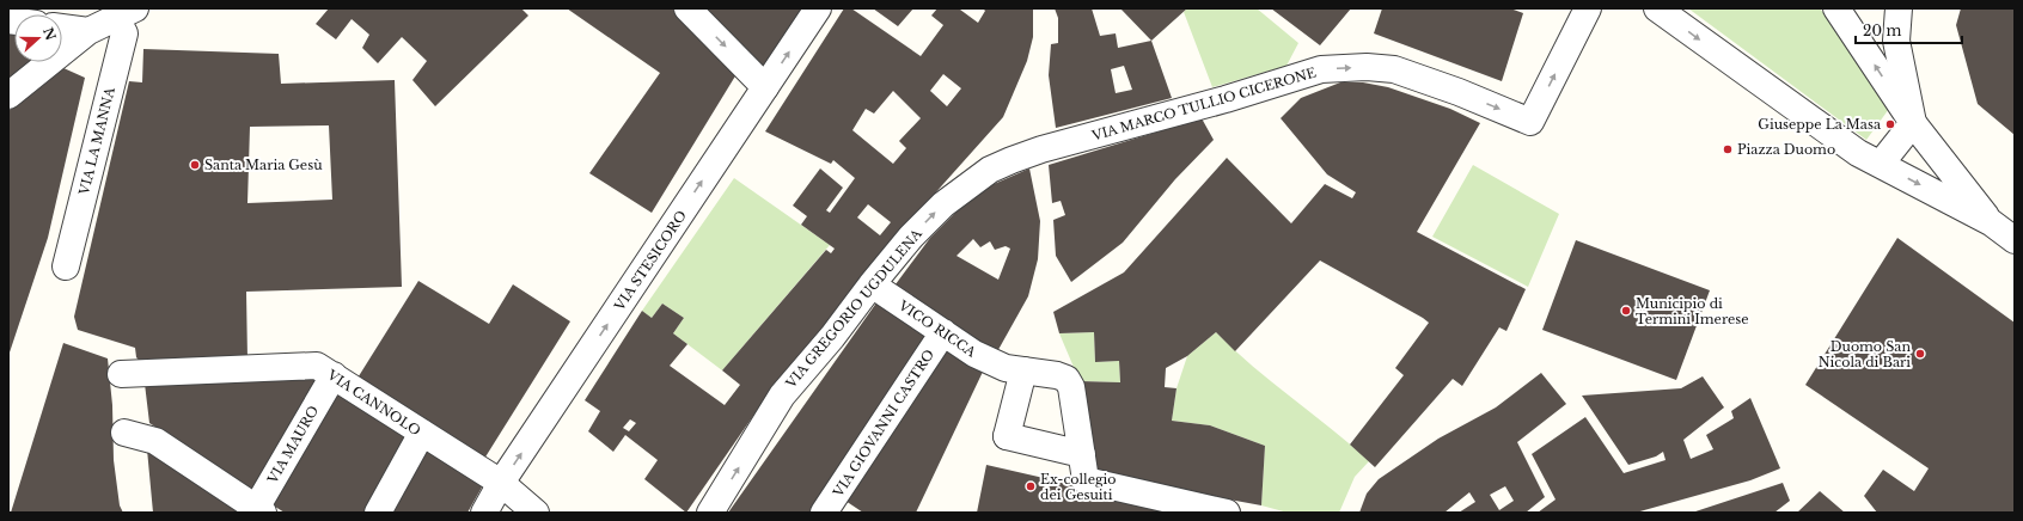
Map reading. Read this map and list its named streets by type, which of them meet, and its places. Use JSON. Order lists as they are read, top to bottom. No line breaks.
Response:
{"streets":{"street":["VIA MARCO TULLIO CICERONE","VIA LA MANNA","VIA STESICORO","VIA GREGORIO UGDULENA","VICO RICCA","VIA CANNOLO","VIA GIOVANNI CASTRO","VIA MAURO"]},"crossings":[["VIA MARCO TULLIO CICERONE","VIA GREGORIO UGDULENA"],["VIA STESICORO","VIA CANNOLO"],["VIA GREGORIO UGDULENA","VICO RICCA"],["VICO RICCA","VIA GIOVANNI CASTRO"],["VIA CANNOLO","VIA MAURO"]],"one_way":["VIA MARCO TULLIO CICERONE","VIA STESICORO","VIA GREGORIO UGDULENA"],"places":["Giuseppe La Masa","Piazza Duomo","Santa Maria Gesù","Municipio di Termini Imerese","Duomo San Nicola di Bari","Ex-collegio dei Gesuiti"],"scale_bar":"20 m","north":"right"}
